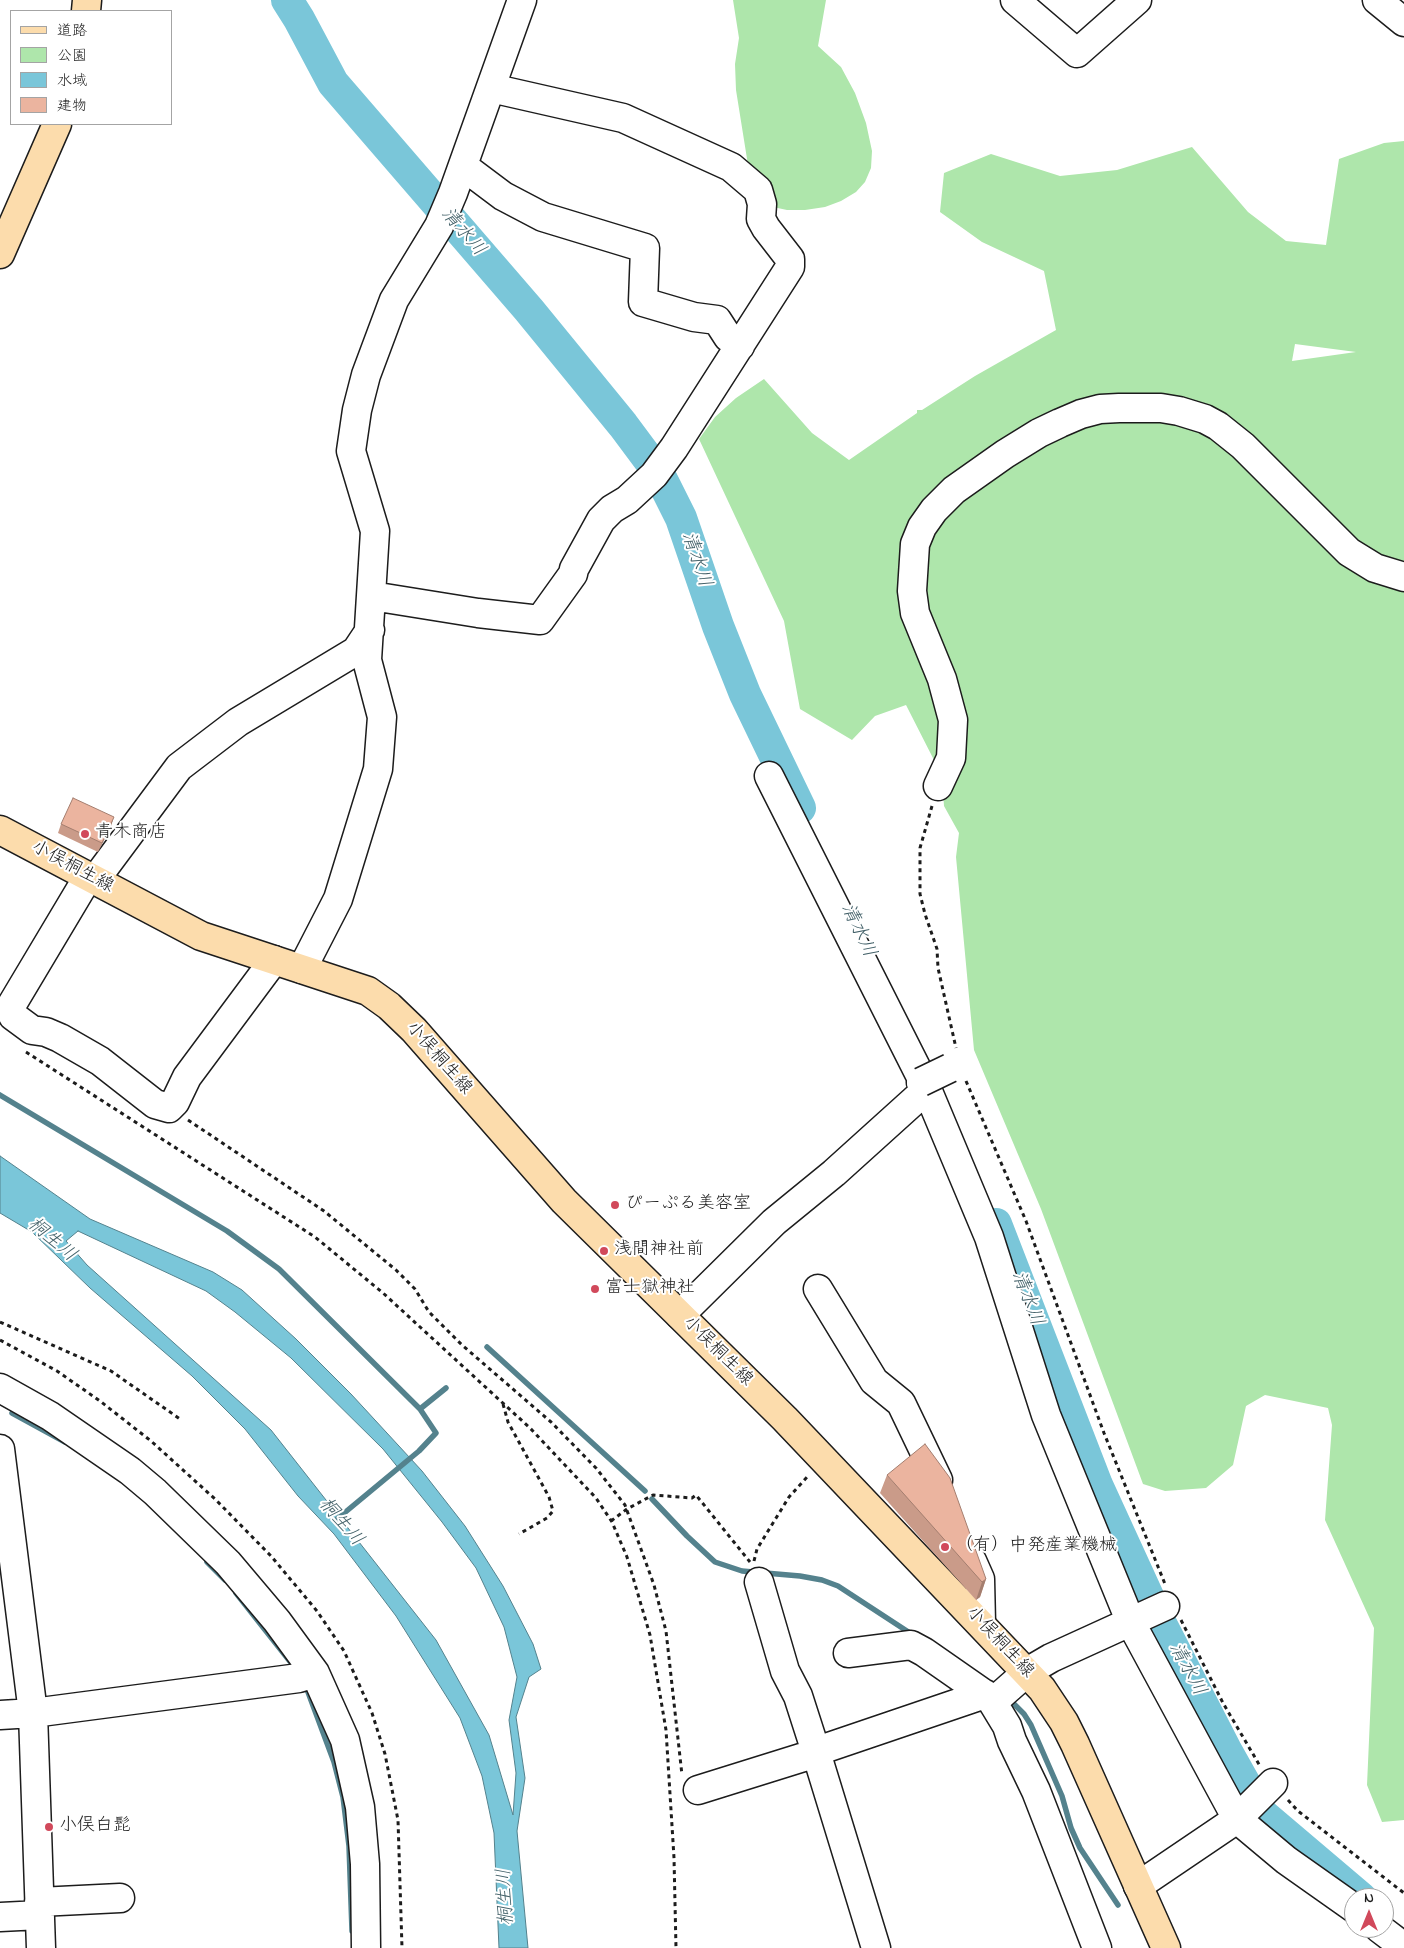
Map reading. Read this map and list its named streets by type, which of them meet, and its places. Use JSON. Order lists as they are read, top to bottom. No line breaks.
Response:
{"streets":{"main road":["小俣桐生線"]},"water":["清水川","桐生川"],"places":["青木商店","ぴーぷる美容室","浅間神社前","富士獄神社","（有）中発産業機械","小俣白髭"],"legend":["道路","公園","水域","建物"],"north":"top"}
